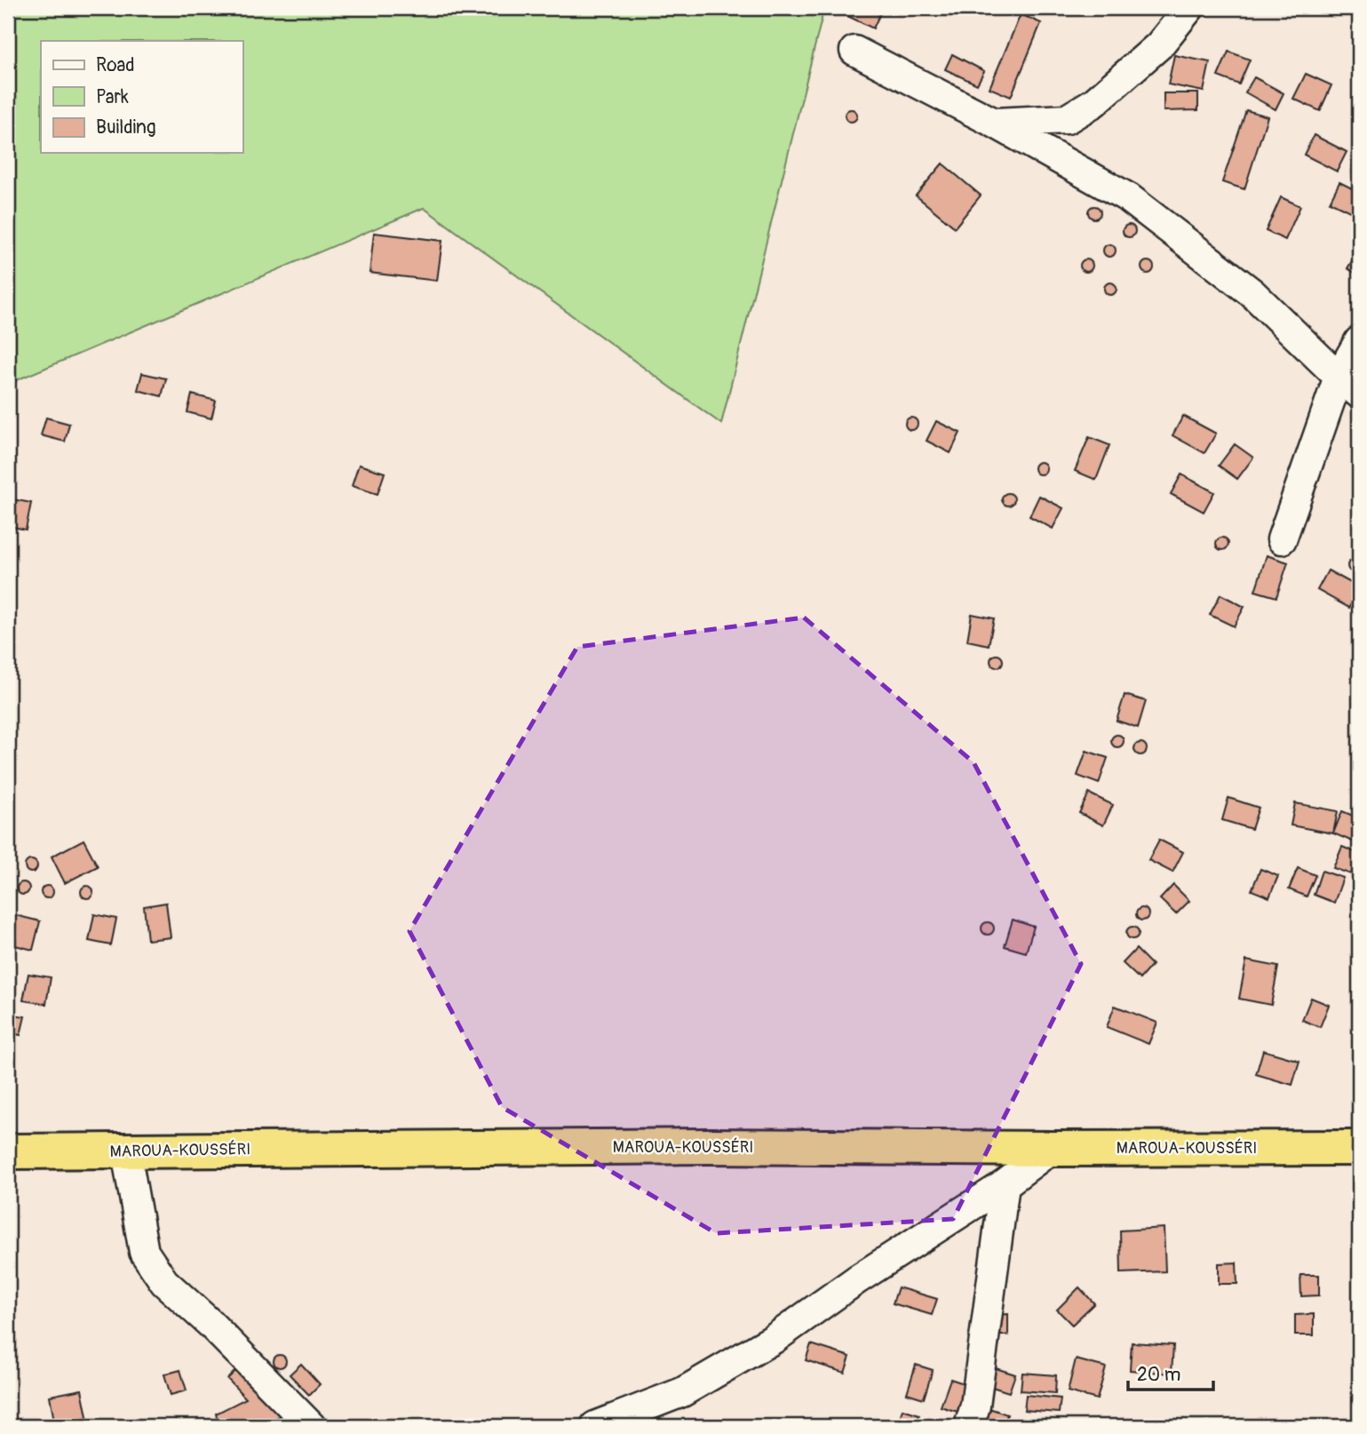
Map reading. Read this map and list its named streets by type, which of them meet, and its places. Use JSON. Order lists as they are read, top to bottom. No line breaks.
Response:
{"streets":{"highway":["MAROUA-KOUSSÉRI"]},"legend":["Road","Park","Building"],"scale_bar":"20 m"}
